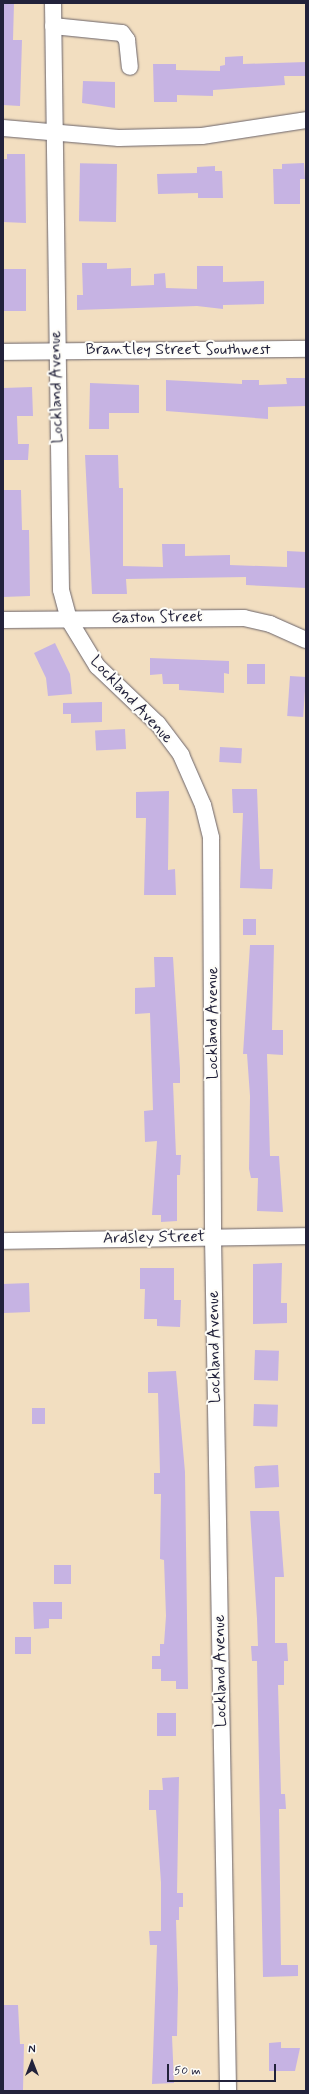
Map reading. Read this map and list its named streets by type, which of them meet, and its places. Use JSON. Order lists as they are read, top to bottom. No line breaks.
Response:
{"streets":{"street":["Brantley Street Southwest","Lockland Avenue","Gaston Street","Ardsley Street"]},"crossings":[["Brantley Street Southwest","Lockland Avenue"],["Lockland Avenue","Gaston Street"],["Lockland Avenue","Ardsley Street"]],"scale_bar":"50 m","north":"top"}
